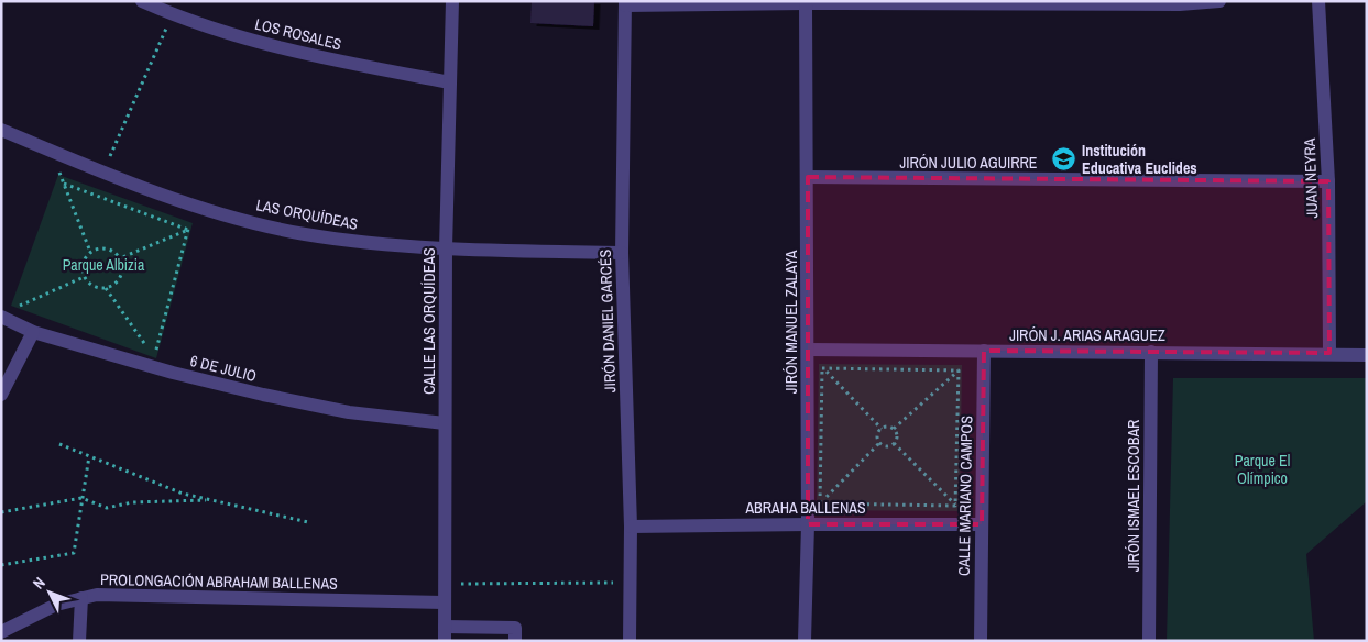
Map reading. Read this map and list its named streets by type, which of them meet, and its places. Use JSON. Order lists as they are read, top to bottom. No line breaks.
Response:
{"streets":{"street":["LOS ROSALES","JIRÓN JULIO AGUIRRE","JUAN NEYRA","LAS ORQUÍDEAS","CALLE LAS ORQUÍDEAS","JIRÓN DANIEL GARCÉS","JIRÓN MANUEL ZALAYA","JIRÓN J. ARIAS ARAGUEZ","6 DE JULIO","CALLE MARIANO CAMPOS","JIRÓN ISMAEL ESCOBAR","ABRAHA BALLENAS","PROLONGACIÓN ABRAHAM BALLENAS"]},"crossings":[["LOS ROSALES","CALLE LAS ORQUÍDEAS"],["JIRÓN JULIO AGUIRRE","JUAN NEYRA"],["JIRÓN JULIO AGUIRRE","JIRÓN MANUEL ZALAYA"],["JUAN NEYRA","JIRÓN J. ARIAS ARAGUEZ"],["LAS ORQUÍDEAS","CALLE LAS ORQUÍDEAS"],["LAS ORQUÍDEAS","JIRÓN DANIEL GARCÉS"],["CALLE LAS ORQUÍDEAS","6 DE JULIO"],["CALLE LAS ORQUÍDEAS","PROLONGACIÓN ABRAHAM BALLENAS"],["JIRÓN DANIEL GARCÉS","ABRAHA BALLENAS"],["JIRÓN MANUEL ZALAYA","JIRÓN J. ARIAS ARAGUEZ"],["JIRÓN MANUEL ZALAYA","ABRAHA BALLENAS"],["JIRÓN J. ARIAS ARAGUEZ","CALLE MARIANO CAMPOS"],["JIRÓN J. ARIAS ARAGUEZ","JIRÓN ISMAEL ESCOBAR"],["CALLE MARIANO CAMPOS","ABRAHA BALLENAS"]],"parks":["Parque Albizia","Parque El Olímpico"],"places":{"school or university":["Institución Educativa Euclides"]},"north":"top left"}
